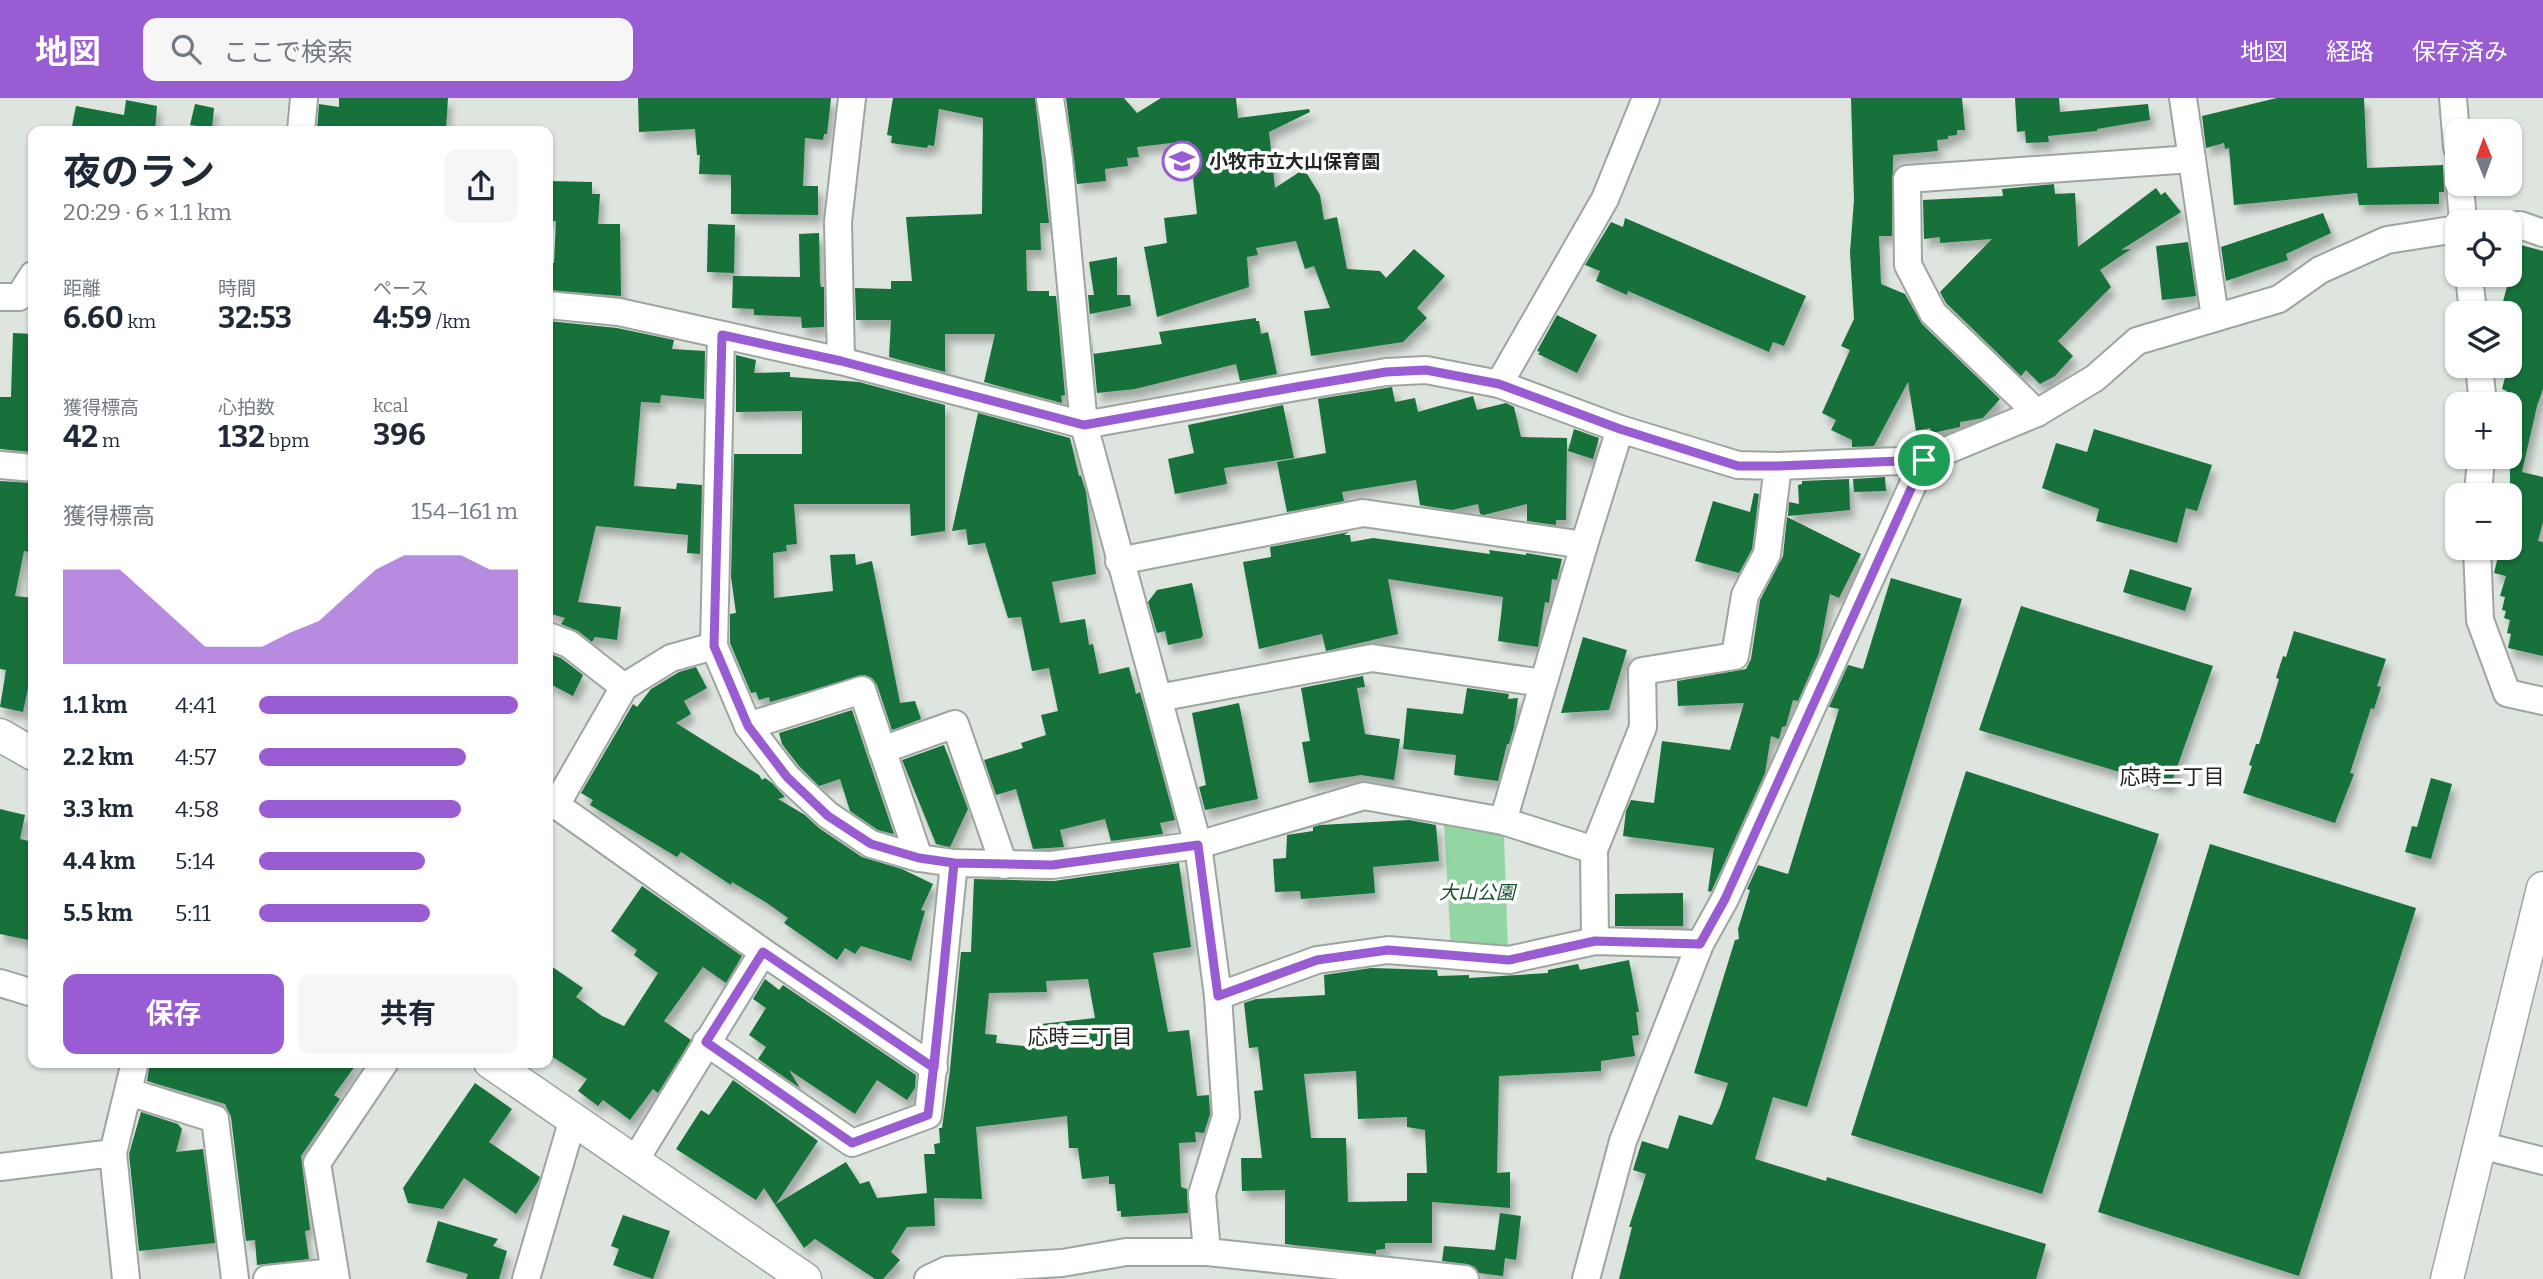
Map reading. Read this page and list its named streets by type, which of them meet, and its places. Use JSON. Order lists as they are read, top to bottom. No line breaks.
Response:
{"districts":["応時二丁目","応時三丁目"],"parks":["大山公園"],"places":{"school or university":["小牧市立大山保育園"]},"north":"top","page":{"header":"地図","search":"ここで検索","nav":["地図","経路","保存済み"],"map_buttons":["+","−"],"heading":["夜のラン","20:29 · 6 × 1.1 km"],"stats":[["距離","6.60 km"],["時間","32:53"],["ペース","4:59 /km"],["獲得標高","42 m"],["心拍数","132 bpm"],["kcal","396"]],"chart":["獲得標高","154–161 m"],"list":[{"name":"1.1 km","note":"4:41"},{"name":"2.2 km","note":"4:57"},{"name":"3.3 km","note":"4:58"},{"name":"4.4 km","note":"5:14"},{"name":"5.5 km","note":"5:11"}],"buttons":["保存","共有"]}}
